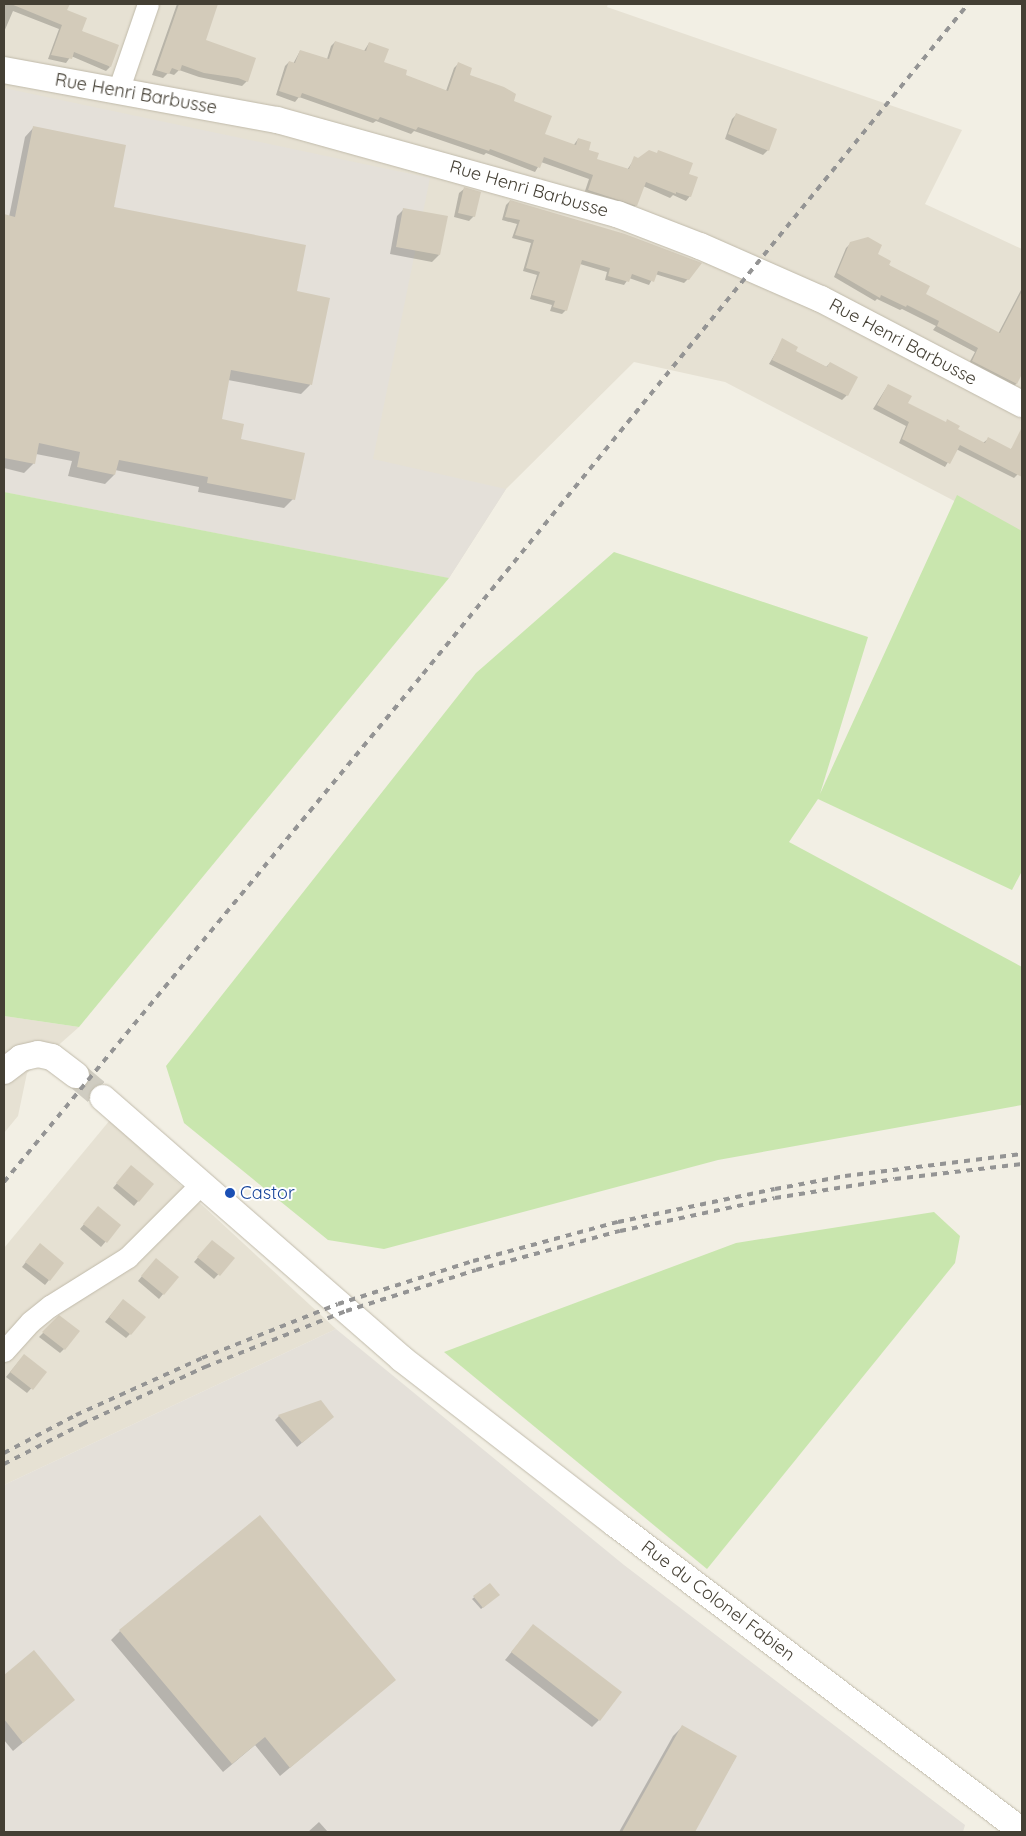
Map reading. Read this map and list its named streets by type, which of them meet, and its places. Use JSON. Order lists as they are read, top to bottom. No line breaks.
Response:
{"streets":{"street":["Rue Henri Barbusse","Rue du Colonel Fabien"]},"places":["Castor"]}
